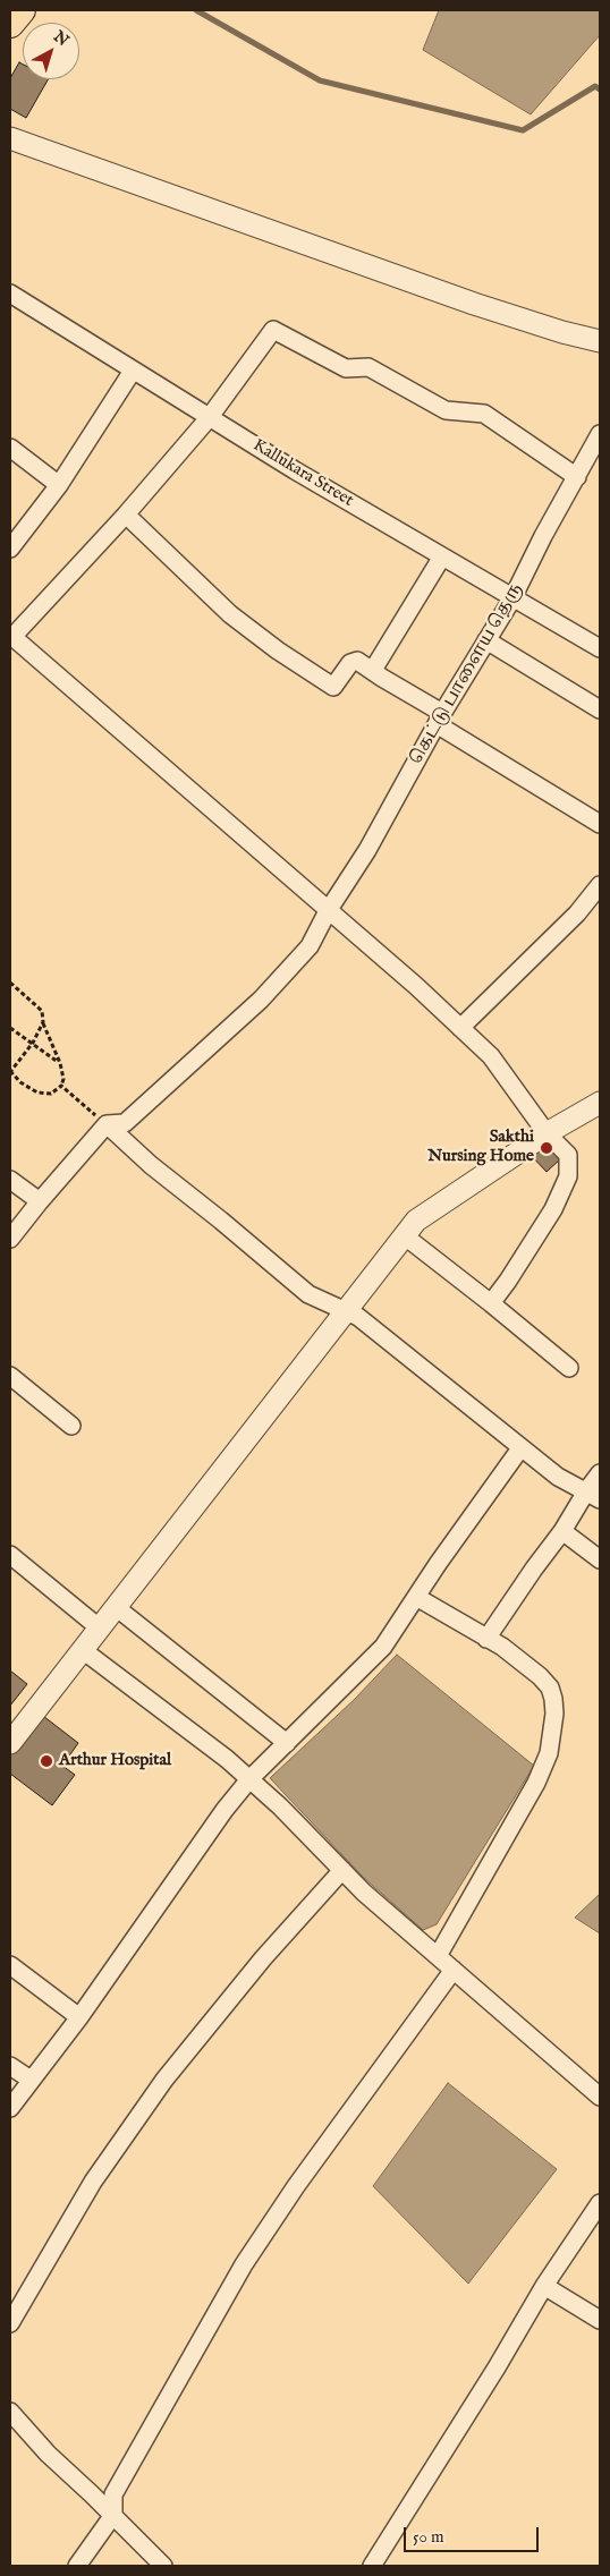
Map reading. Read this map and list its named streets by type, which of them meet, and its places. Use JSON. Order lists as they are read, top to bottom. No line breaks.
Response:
{"streets":{"street":["Kallukara Street","கெட்டு பாளைய தெரு"]},"crossings":[["Kallukara Street","கெட்டு பாளைய தெரு"]],"places":["Sakthi Nursing Home","Arthur Hospital"],"scale_bar":"50 m","north":"top right"}
